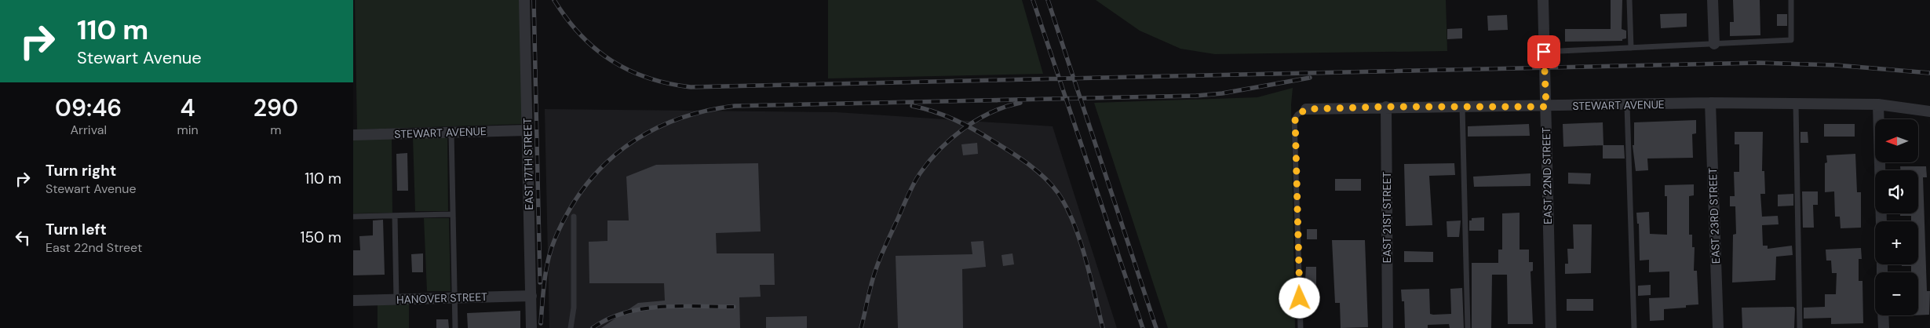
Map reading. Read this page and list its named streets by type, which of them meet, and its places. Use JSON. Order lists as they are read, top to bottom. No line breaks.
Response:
{"streets":{"street":["STEWART AVENUE","EAST 17TH STREET","EAST 22ND STREET","EAST 23RD STREET","EAST 21ST STREET","HANOVER STREET"]},"crossings":[["STEWART AVENUE","EAST 17TH STREET"],["STEWART AVENUE","EAST 22ND STREET"],["STEWART AVENUE","EAST 23RD STREET"],["STEWART AVENUE","EAST 21ST STREET"],["EAST 17TH STREET","HANOVER STREET"]],"north":"left","page":{"turn":["110 m","Stewart Avenue"],"eta":["09:46","Arrival","4","min","290","m"],"map_buttons":["+","−"],"list":[{"name":"Turn right","note":"Stewart Avenue","value":"110 m"},{"name":"Turn left","note":"East 22nd Street","value":"150 m"}]}}
